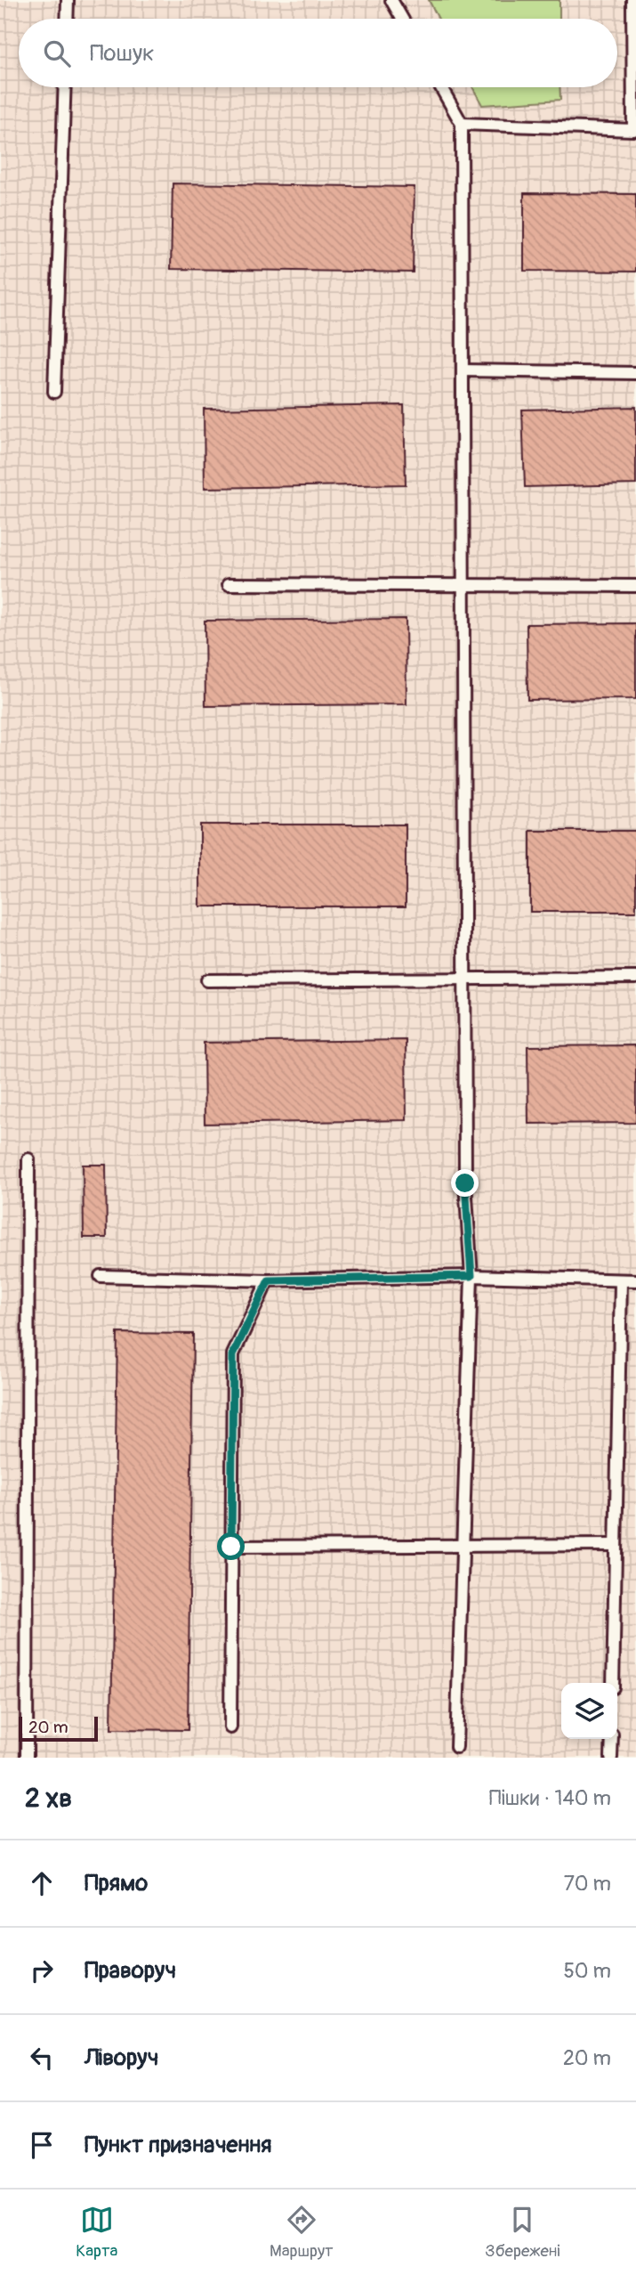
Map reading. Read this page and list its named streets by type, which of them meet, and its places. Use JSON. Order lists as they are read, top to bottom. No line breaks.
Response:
{"scale_bar":"20 m","page":{"search":"Пошук","scale":"20 m","heading":["2 хв","Пішки · 140 m"],"list":[["Прямо","70 m"],["Праворуч","50 m"],["Ліворуч","20 m"],"Пункт призначення"],"nav":["Карта","Маршрут","Збережені"]}}
